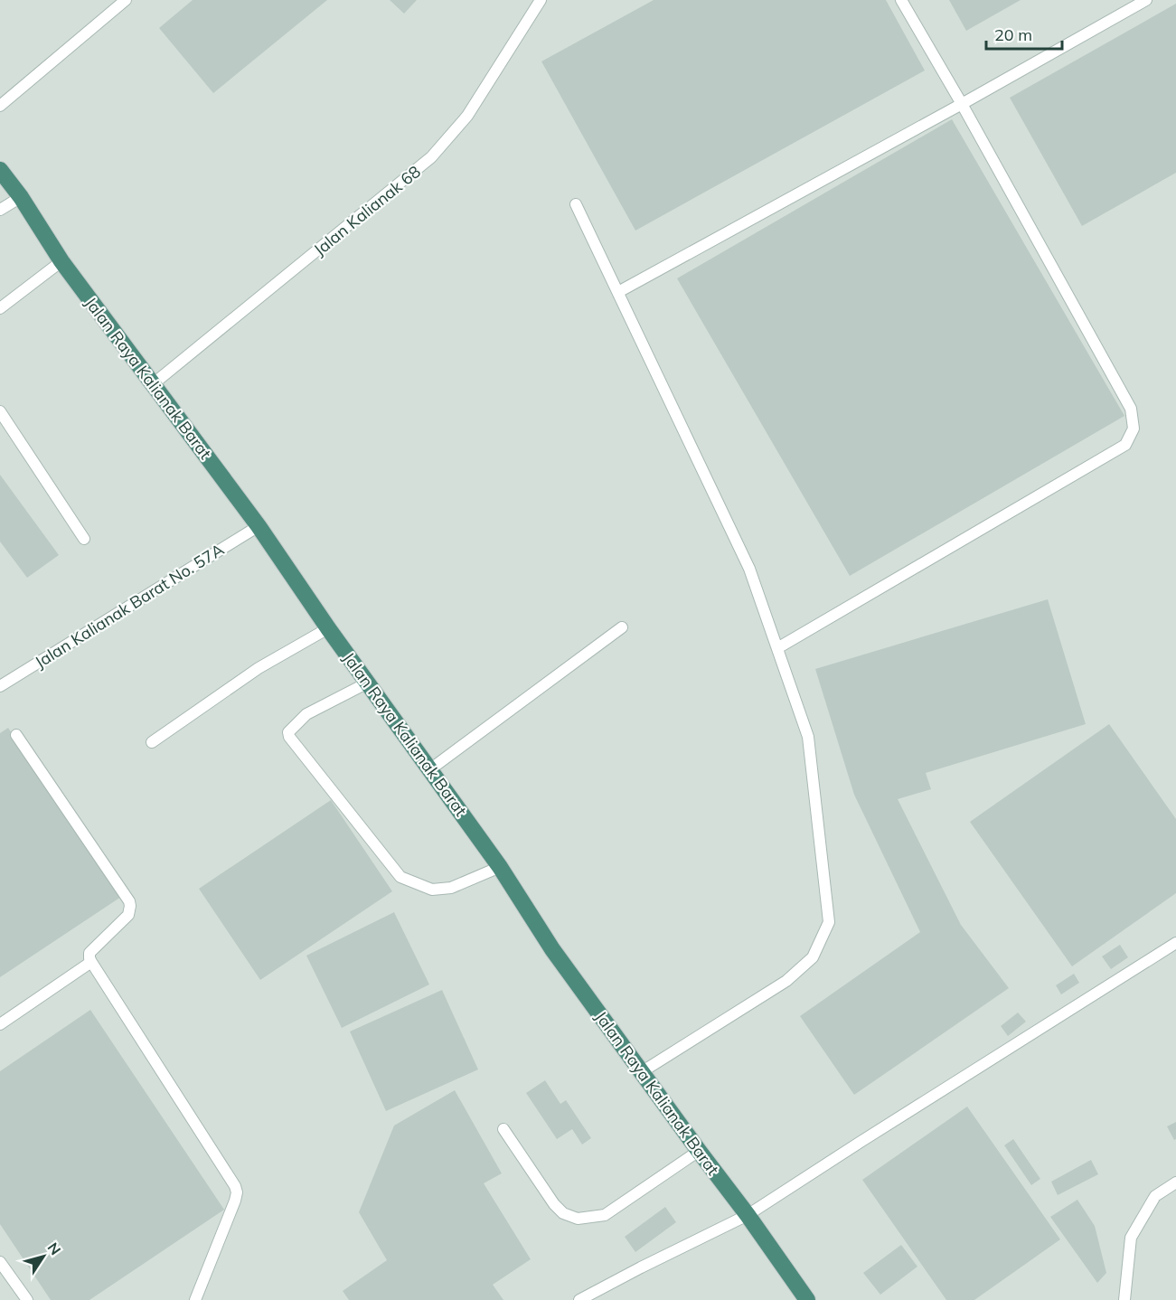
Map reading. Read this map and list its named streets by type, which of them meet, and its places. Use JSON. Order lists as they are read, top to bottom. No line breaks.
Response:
{"streets":{"highway":["Jalan Raya Kalianak Barat"],"lane":["Jalan Kalianak 68","Jalan Kalianak Barat No. 57A"]},"crossings":[["Jalan Kalianak 68","Jalan Raya Kalianak Barat"],["Jalan Raya Kalianak Barat","Jalan Kalianak Barat No. 57A"]],"scale_bar":"20 m","north":"top right"}
